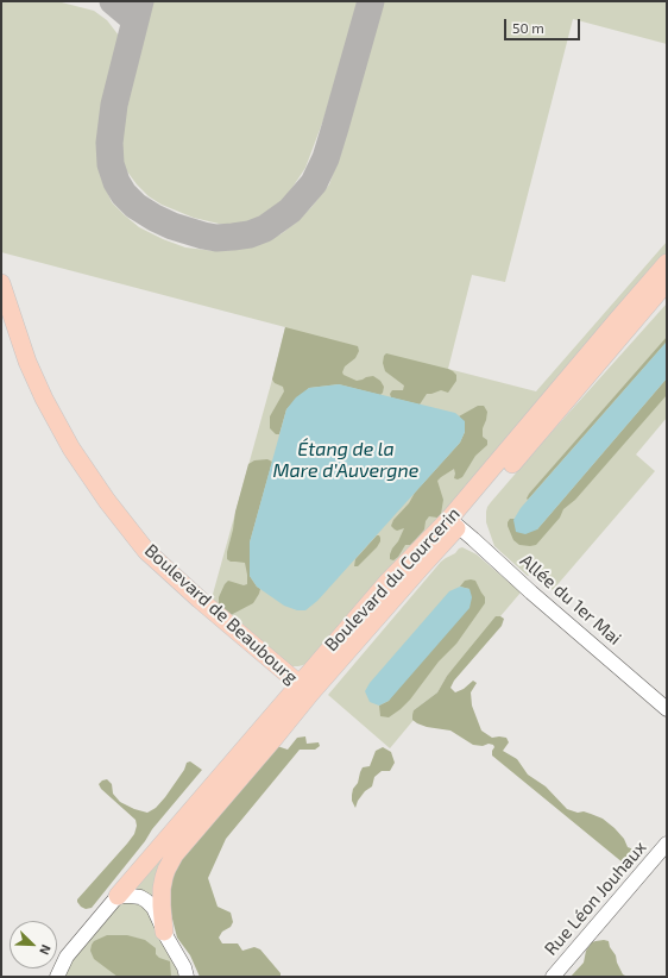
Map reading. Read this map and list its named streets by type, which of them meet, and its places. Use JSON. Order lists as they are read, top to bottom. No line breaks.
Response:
{"streets":{"main road":["Boulevard du Courcerin","Boulevard de Beaubourg"],"street":["Allée du 1er Mai","Rue Léon Jouhaux"]},"crossings":[["Boulevard du Courcerin","Allée du 1er Mai"],["Boulevard du Courcerin","Boulevard de Beaubourg"]],"water":["Étang de la Mare d’Auvergne"],"scale_bar":"50 m","north":"bottom right"}
